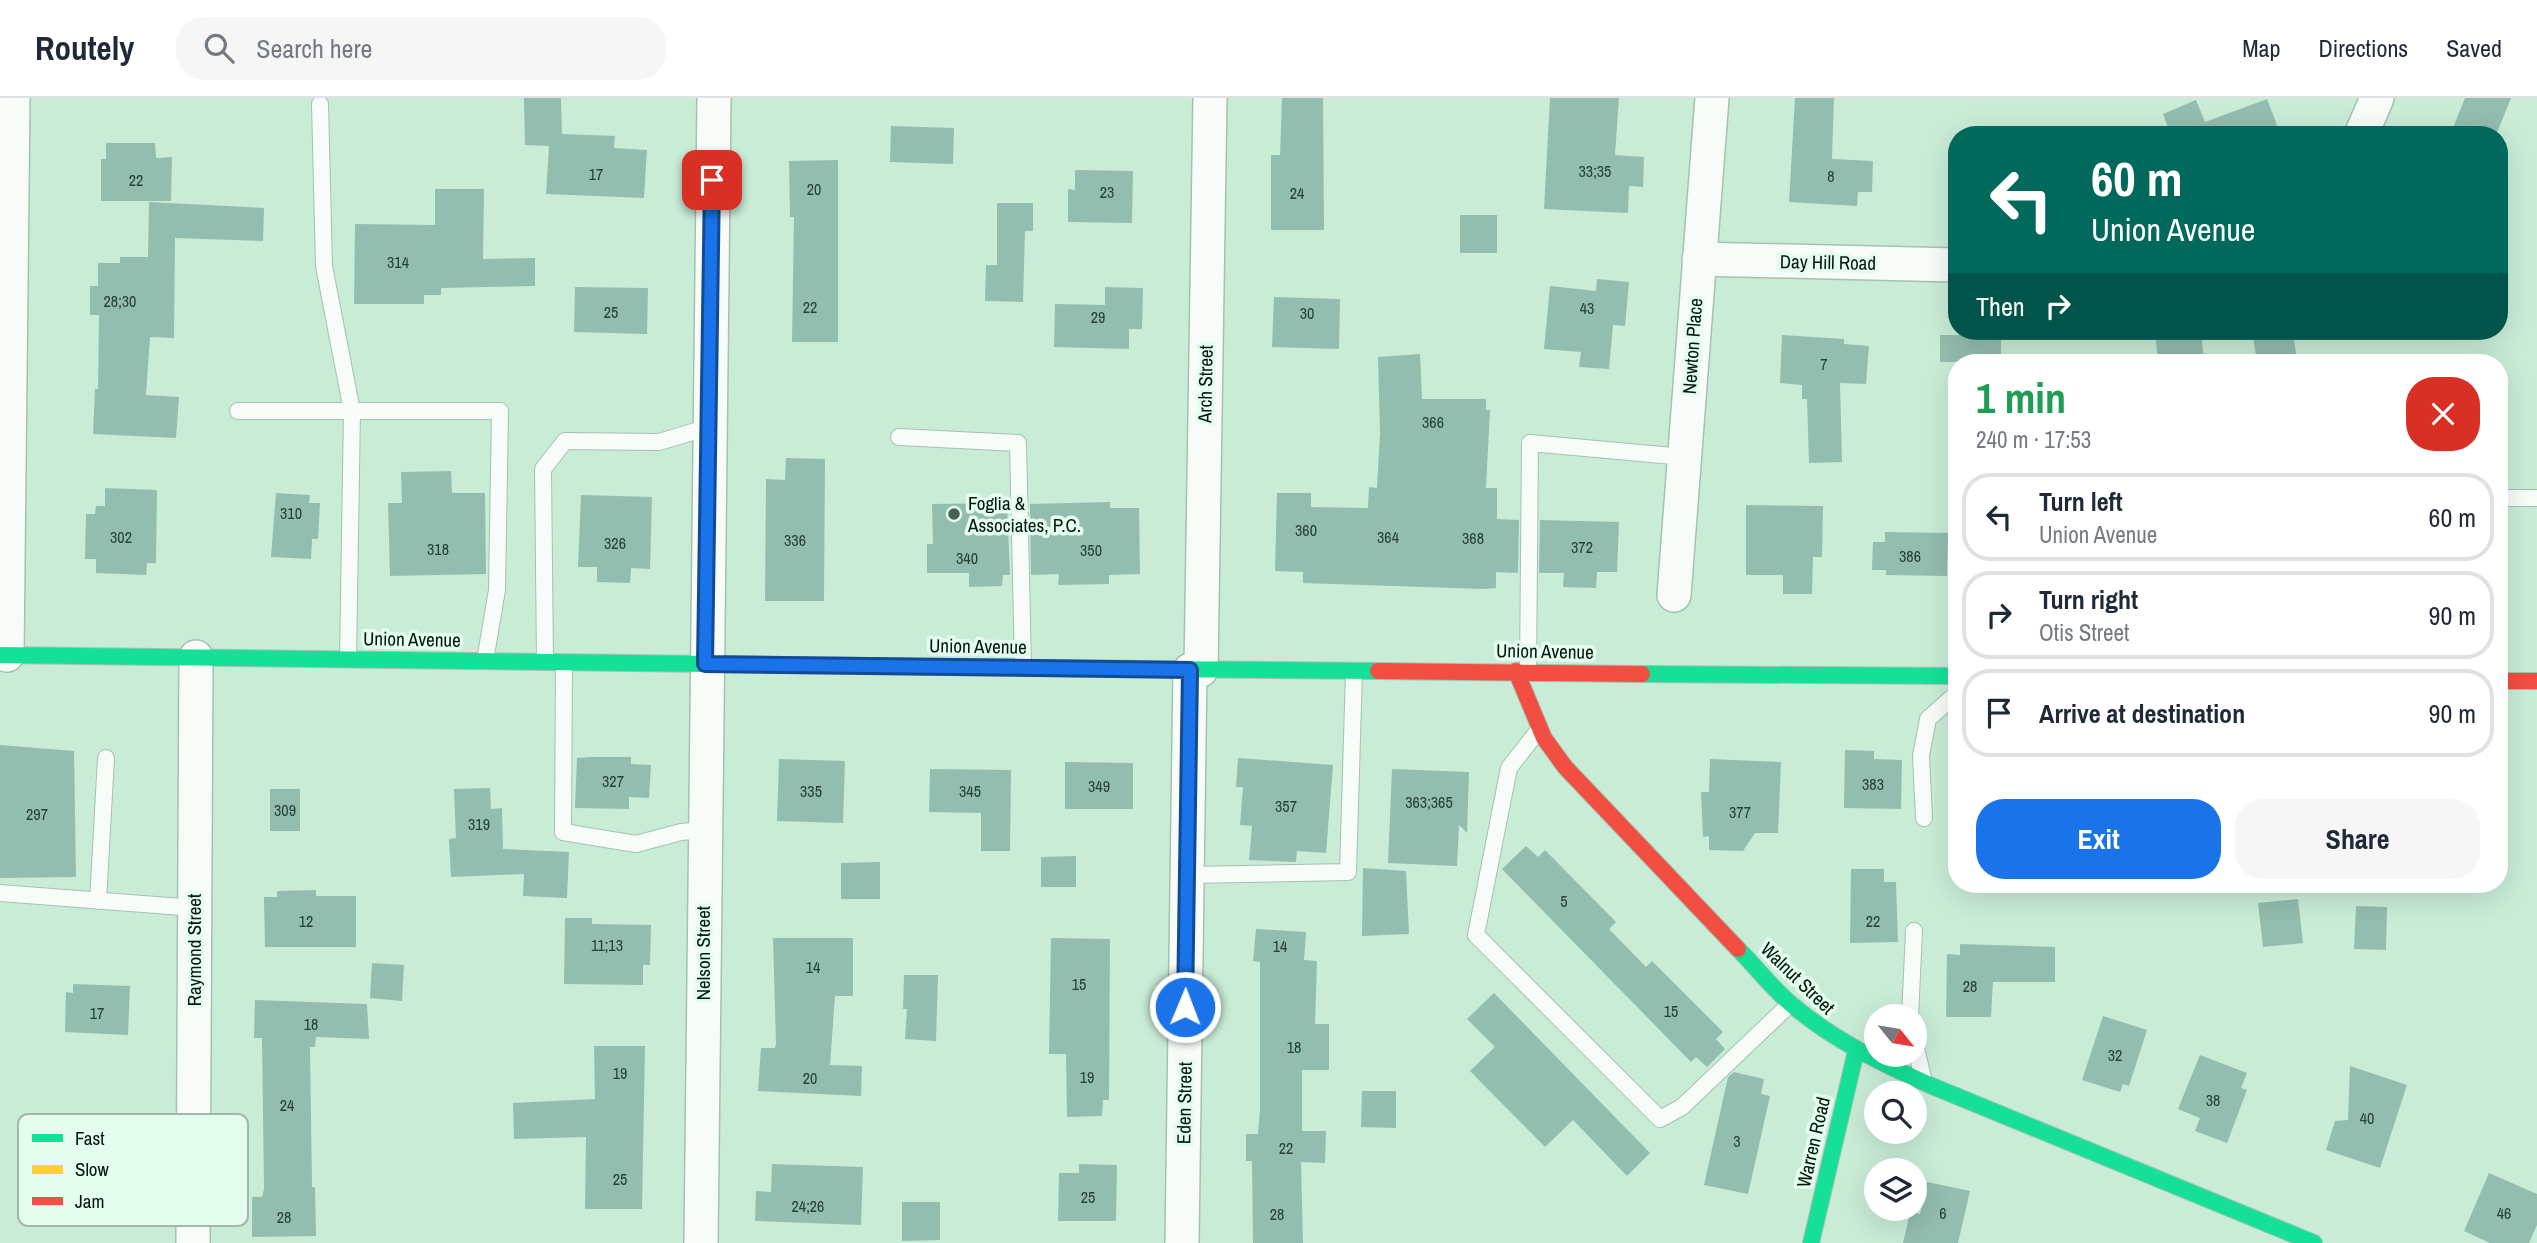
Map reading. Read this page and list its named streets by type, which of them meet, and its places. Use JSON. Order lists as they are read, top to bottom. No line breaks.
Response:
{"streets":{"main road":["Union Avenue","Walnut Street","Warren Road"],"street":["Day Hill Road","Newton Place","Arch Street","Raymond Street","Nelson Street","Eden Street"]},"crossings":[["Day Hill Road","Newton Place"],["Arch Street","Union Avenue"],["Arch Street","Eden Street"],["Union Avenue","Raymond Street"],["Union Avenue","Nelson Street"],["Union Avenue","Walnut Street"],["Union Avenue","Eden Street"],["Walnut Street","Warren Road"]],"places":["Foglia & Associates, P.C."],"house_numbers":["33;35","17","8","22","20","23","24","314","28;30","22","43","25","30","29","7","366","310","360","302","364","368","336","326","372","318","350","386","340","327","383","349","335","345","363;365","357","309","377","297","319","5","12","22","11;13","14","14","15","28","15","17","18","18","32","19","19","20","38","24","40","3","22","25","25","24;26","6","46","28","28"],"legend":["Fast","Slow","Jam"],"north":"bottom right","page":{"header":"Routely","search":"Search here","nav":["Map","Directions","Saved"],"turn":["60 m","Union Avenue"],"then":"Then","heading":["1 min","240 m · 17:53"],"list":[{"name":"Turn left","note":"Union Avenue","value":"60 m"},{"name":"Turn right","note":"Otis Street","value":"90 m"},{"name":"Arrive at destination","value":"90 m"}],"buttons":["Exit","Share"]}}
